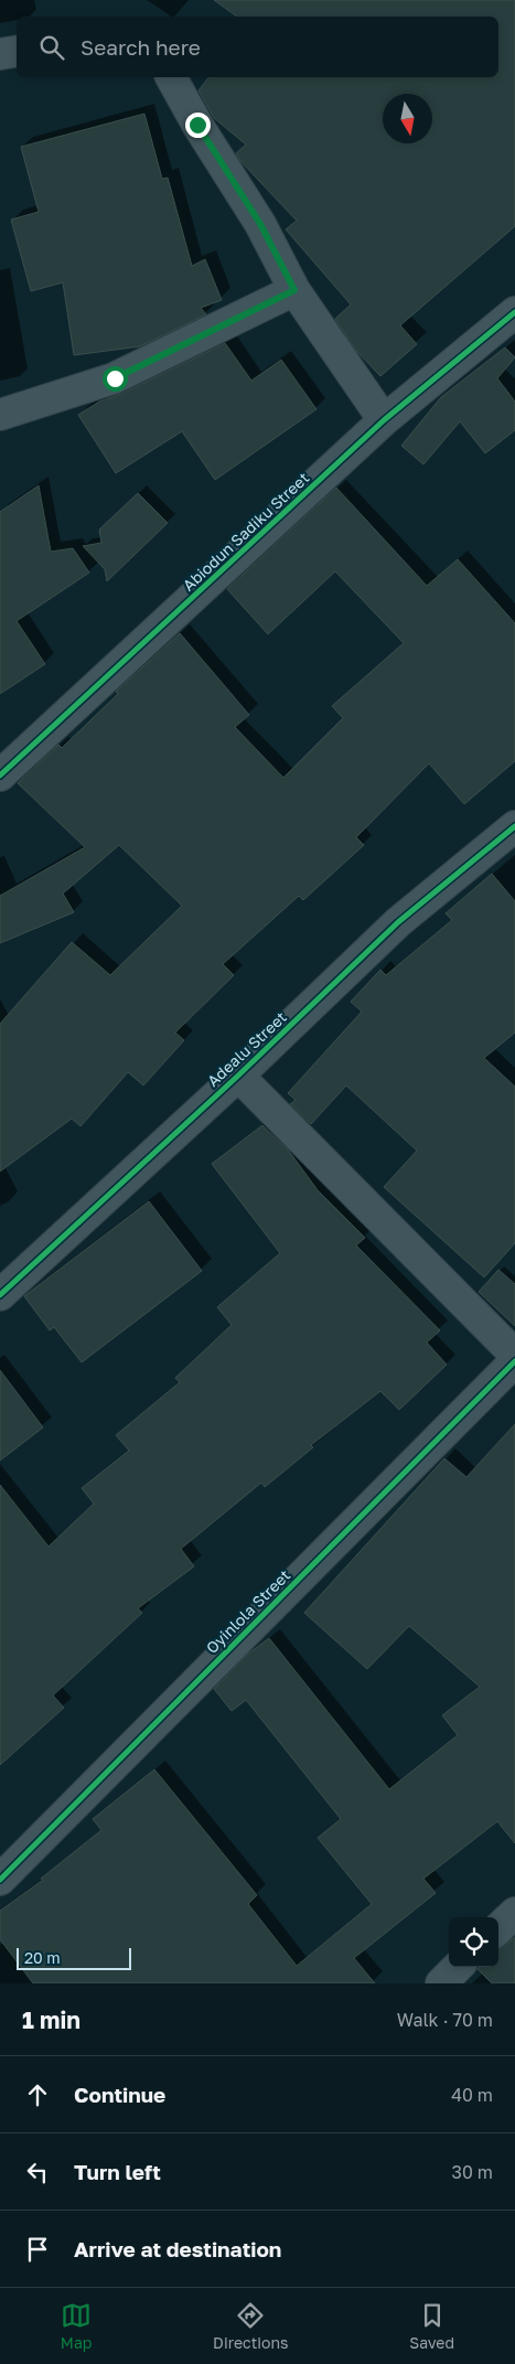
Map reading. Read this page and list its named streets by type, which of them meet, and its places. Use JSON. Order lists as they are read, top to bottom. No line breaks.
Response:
{"streets":{"street":["Abiodun Sadiku Street","Adealu Street","Oyinlola Street"]},"scale_bar":"20 m","north":"bottom","page":{"search":"Search here","scale":"20 m","heading":["1 min","Walk · 70 m"],"list":[["Continue","40 m"],["Turn left","30 m"],"Arrive at destination"],"nav":["Map","Directions","Saved"]}}
